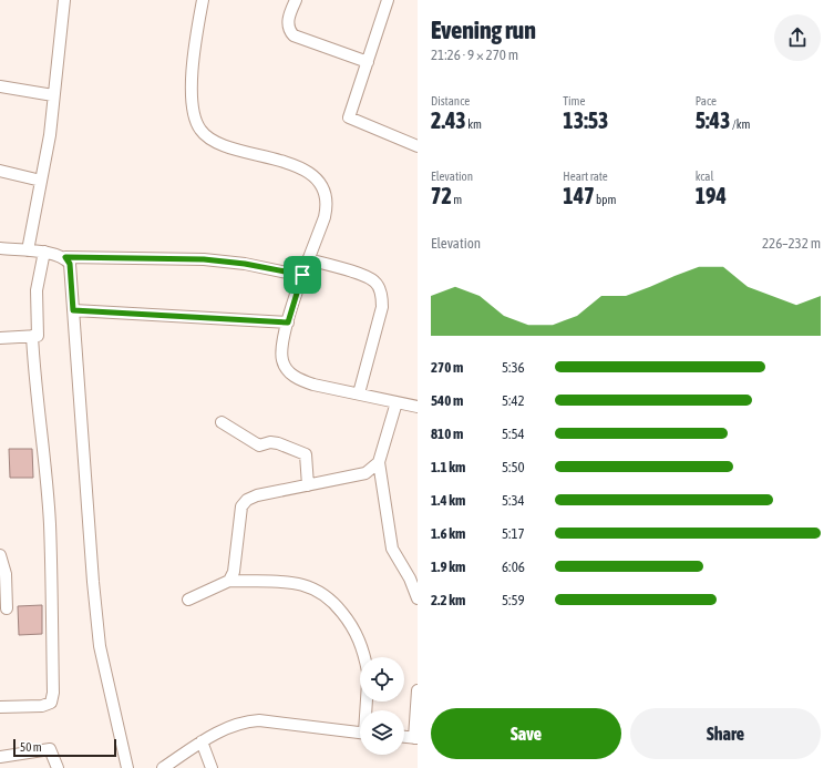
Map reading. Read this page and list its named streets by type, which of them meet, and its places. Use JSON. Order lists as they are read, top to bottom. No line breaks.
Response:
{"scale_bar":"50 m","page":{"heading":["Evening run","21:26 · 9 × 270 m"],"stats":[["Distance","2.43 km"],["Time","13:53"],["Pace","5:43 /km"],["Elevation","72 m"],["Heart rate","147 bpm"],["kcal","194"]],"chart":["Elevation","226–232 m"],"list":[{"name":"270 m","note":"5:36"},{"name":"540 m","note":"5:42"},{"name":"810 m","note":"5:54"},{"name":"1.1 km","note":"5:50"},{"name":"1.4 km","note":"5:34"},{"name":"1.6 km","note":"5:17"},{"name":"1.9 km","note":"6:06"},{"name":"2.2 km","note":"5:59"}],"buttons":["Save","Share"],"scale":"50 m"}}
